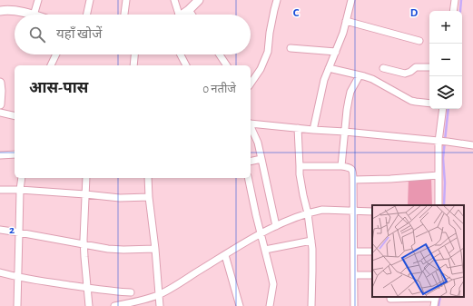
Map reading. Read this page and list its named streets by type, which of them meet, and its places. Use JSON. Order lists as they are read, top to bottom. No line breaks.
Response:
{"page":{"map_buttons":["+","−"],"search":"यहाँ खोजें","heading":["आस-पास","0 नतीजे"]},"grid":{"columns":["C","D"],"rows":["2"]}}
